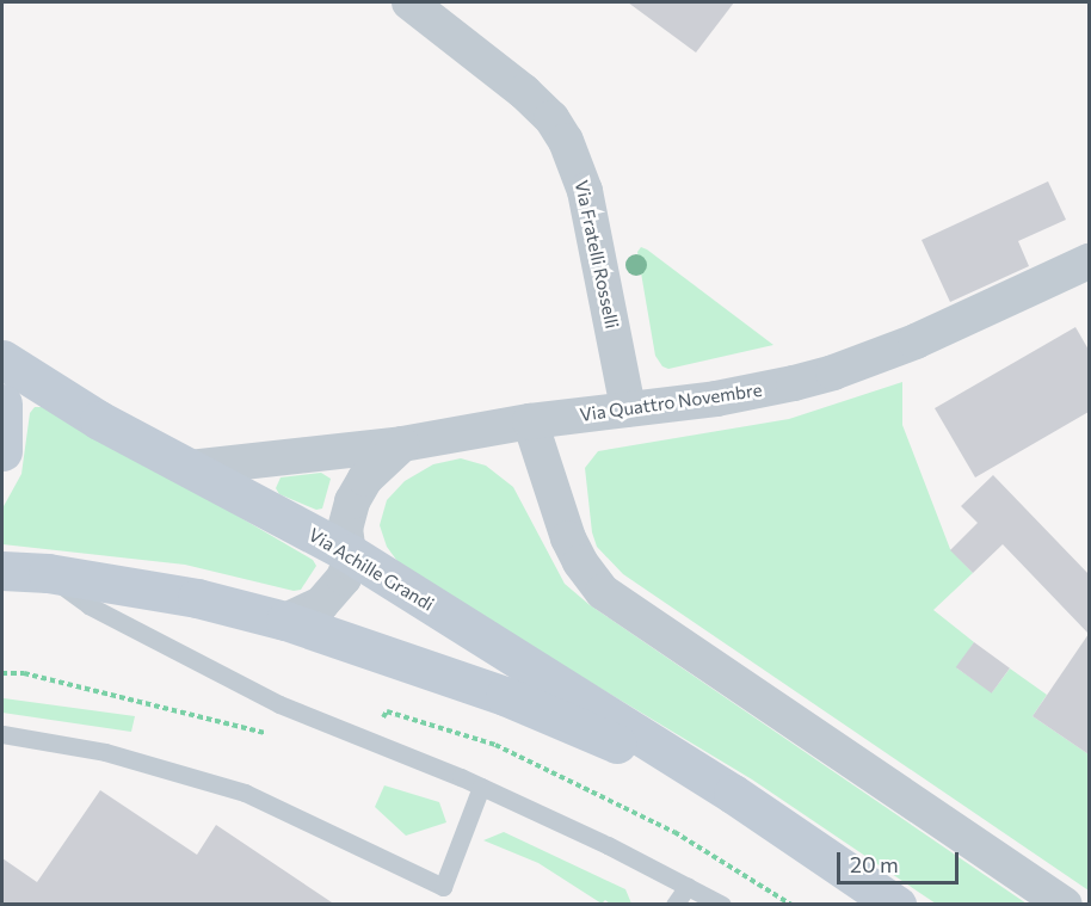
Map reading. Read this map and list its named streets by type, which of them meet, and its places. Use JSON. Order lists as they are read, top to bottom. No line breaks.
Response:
{"streets":{"main road":["Via Achille Grandi"],"street":["Via Fratelli Rosselli","Via Quattro Novembre"]},"crossings":[["Via Fratelli Rosselli","Via Quattro Novembre"],["Via Quattro Novembre","Via Achille Grandi"]],"scale_bar":"20 m"}
